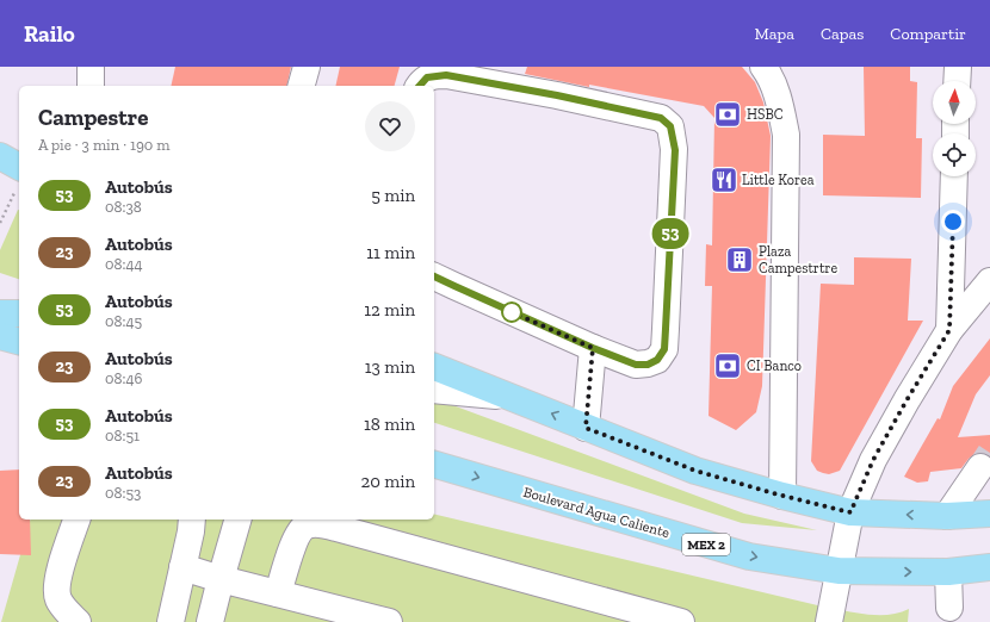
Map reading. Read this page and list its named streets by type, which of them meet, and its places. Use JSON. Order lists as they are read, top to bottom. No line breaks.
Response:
{"streets":{"main road":["Boulevard Agua Caliente","MEX 2"]},"places":{"bank":["HSBC","CI Banco"],"restaurant":["Little Korea"],"building":["Plaza Campestrtre"]},"lines":["bus line 53"],"north":"top","page":{"header":"Railo","nav":["Mapa","Capas","Compartir"],"on_map":"53","heading":["Campestre","A pie · 3 min · 190 m"],"list":[{"mark":"53","name":"Autobús","note":"08:38","value":"5 min"},{"mark":"23","name":"Autobús","note":"08:44","value":"11 min"},{"mark":"53","name":"Autobús","note":"08:45","value":"12 min"},{"mark":"23","name":"Autobús","note":"08:46","value":"13 min"},{"mark":"53","name":"Autobús","note":"08:51","value":"18 min"},{"mark":"23","name":"Autobús","note":"08:53","value":"20 min"}]}}
